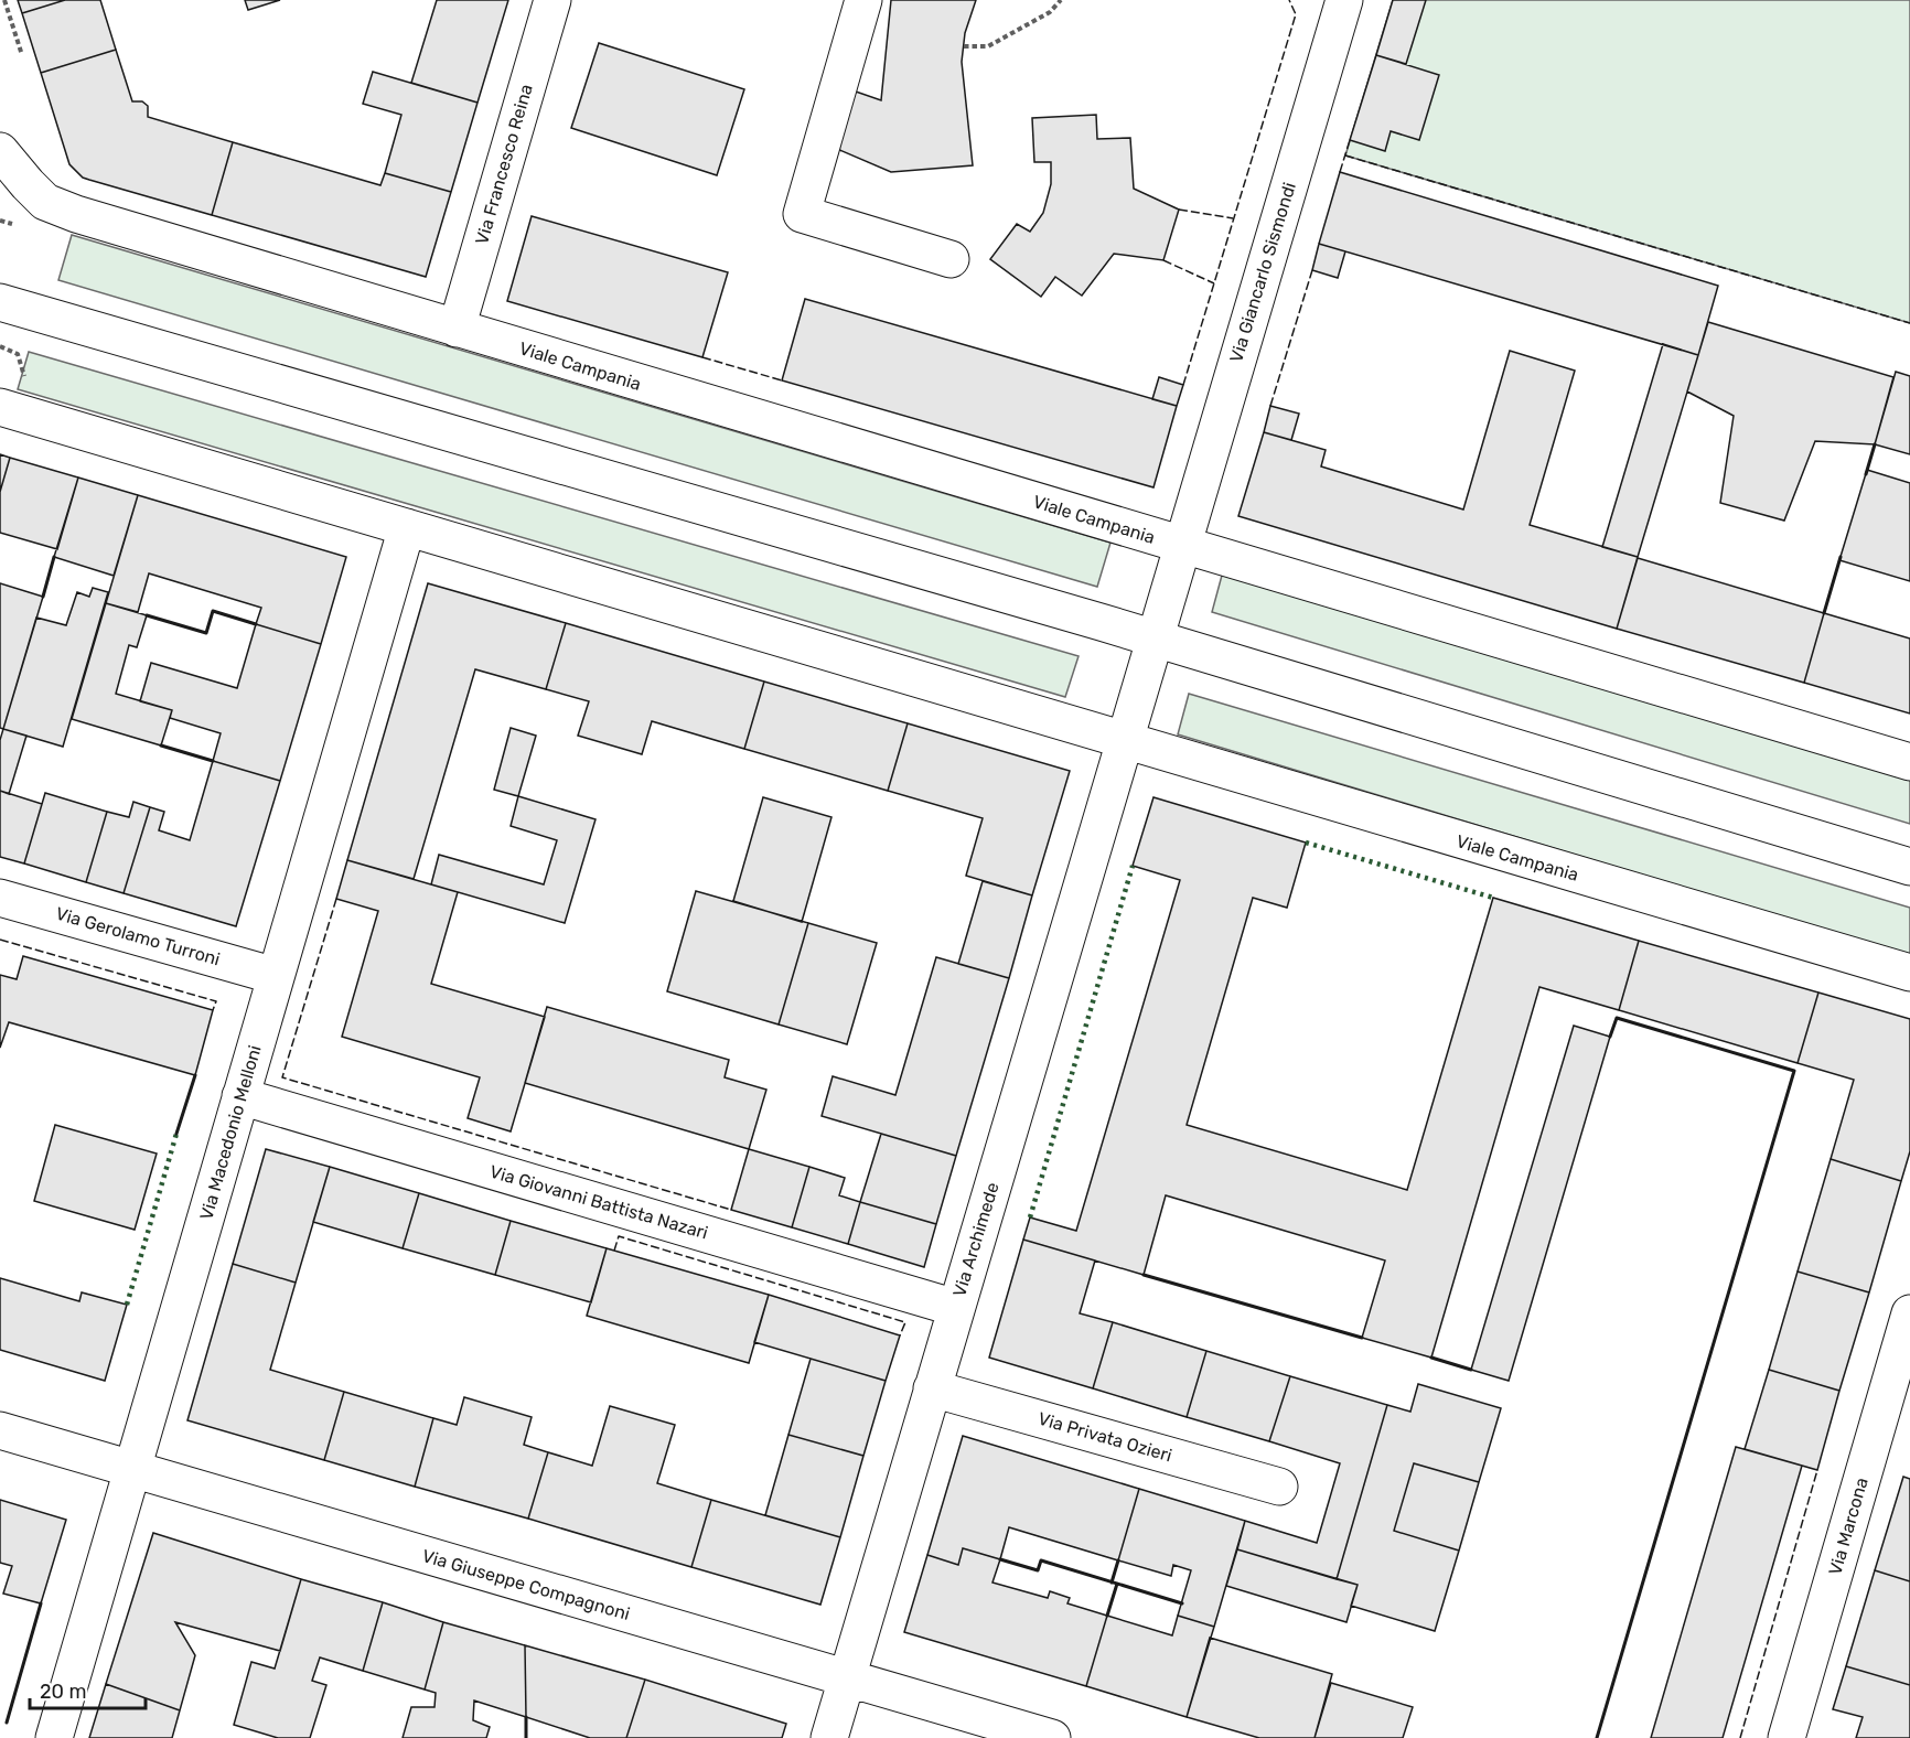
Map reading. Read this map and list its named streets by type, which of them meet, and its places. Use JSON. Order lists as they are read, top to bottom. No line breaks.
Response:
{"streets":{"street":["Via Francesco Reina","Via Giancarlo Sismondi","Viale Campania","Via Gerolamo Turroni","Via Macedonio Melloni","Via Giovanni Battista Nazari","Via Archimede","Via Privata Ozieri","Via Marcona","Via Giuseppe Compagnoni"]},"crossings":[["Via Francesco Reina","Viale Campania"],["Via Giancarlo Sismondi","Viale Campania"],["Viale Campania","Via Macedonio Melloni"],["Viale Campania","Via Archimede"],["Via Gerolamo Turroni","Via Macedonio Melloni"],["Via Macedonio Melloni","Via Giovanni Battista Nazari"],["Via Macedonio Melloni","Via Giuseppe Compagnoni"],["Via Giovanni Battista Nazari","Via Archimede"],["Via Archimede","Via Privata Ozieri"],["Via Archimede","Via Giuseppe Compagnoni"]],"scale_bar":"20 m"}
